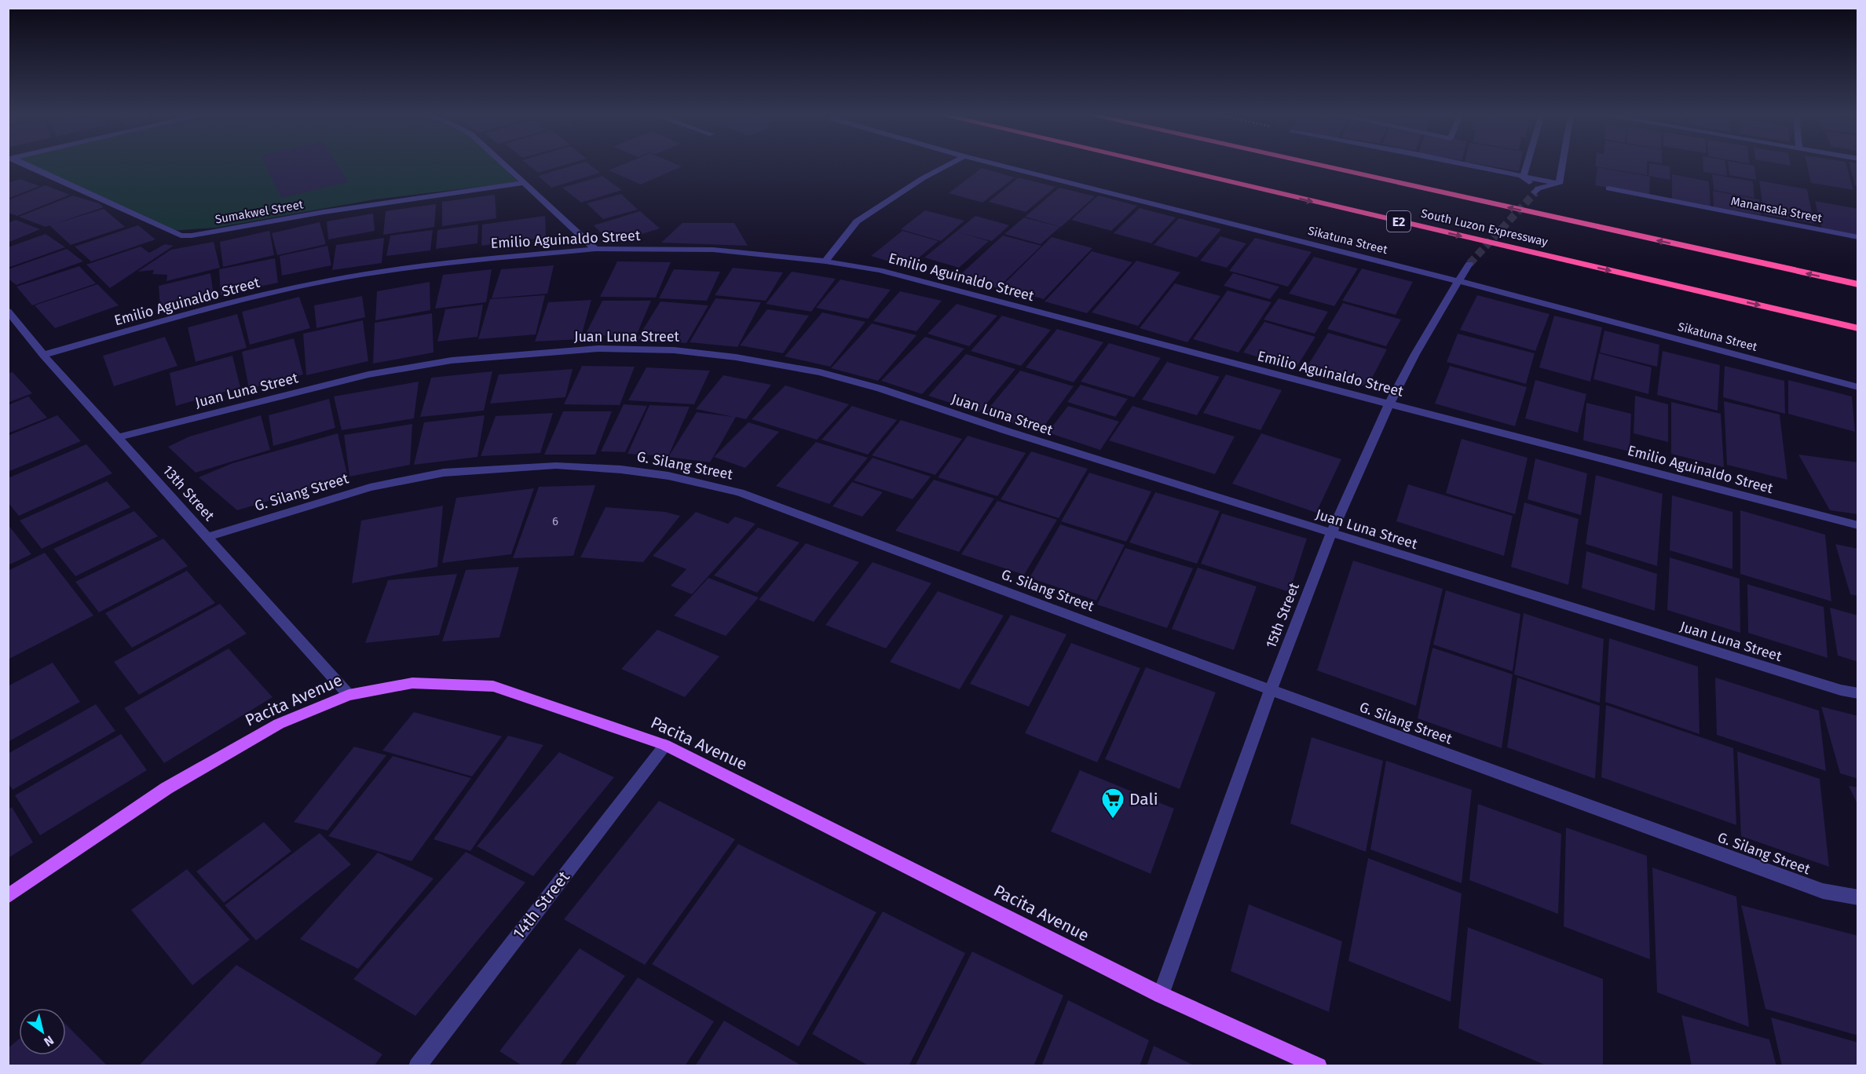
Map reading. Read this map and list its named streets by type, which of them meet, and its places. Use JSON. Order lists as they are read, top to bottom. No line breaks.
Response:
{"streets":{"highway":["E2","South Luzon Expressway"],"main road":["Pacita Avenue"],"street":["Manansala Street","Sumakwel Street","Emilio Aguinaldo Street","Sikatuna Street","Juan Luna Street","G. Silang Street","13th Street","15th Street","14th Street"]},"crossings":[["Emilio Aguinaldo Street","13th Street"],["Emilio Aguinaldo Street","15th Street"],["Sikatuna Street","15th Street"],["Juan Luna Street","13th Street"],["Juan Luna Street","15th Street"],["G. Silang Street","13th Street"],["G. Silang Street","15th Street"],["13th Street","Pacita Avenue"],["15th Street","Pacita Avenue"],["Pacita Avenue","14th Street"]],"places":{"supermarket":["Dali"]},"house_numbers":["6"],"north":"bottom right"}
